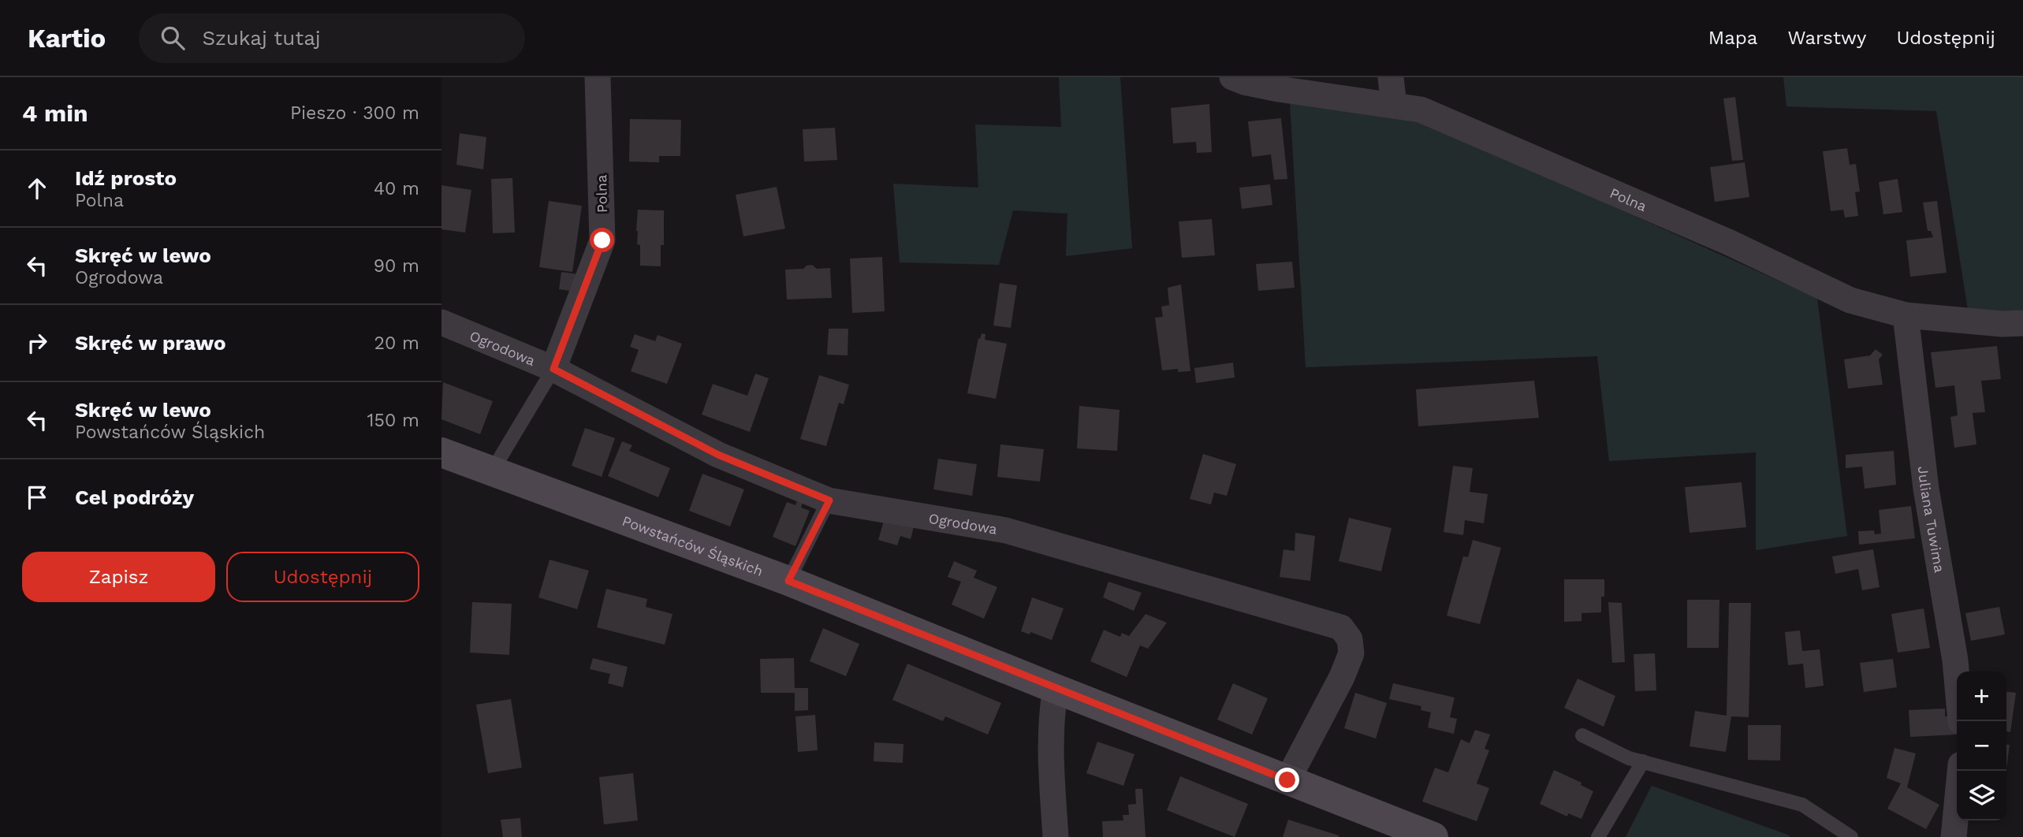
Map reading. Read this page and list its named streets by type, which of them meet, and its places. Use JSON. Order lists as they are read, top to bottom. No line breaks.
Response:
{"streets":{"street":["Polna","Ogrodowa","Juliana Tuwima","Powstańców Śląskich"]},"crossings":[["Polna","Ogrodowa"],["Polna","Juliana Tuwima"],["Ogrodowa","Powstańców Śląskich"]],"page":{"header":"Kartio","search":"Szukaj tutaj","nav":["Mapa","Warstwy","Udostępnij"],"heading":["4 min","Pieszo · 300 m"],"list":[["Idź prosto","Polna","40 m"],["Skręć w lewo","Ogrodowa","90 m"],["Skręć w prawo","20 m"],["Skręć w lewo","Powstańców Śląskich","150 m"],"Cel podróży"],"buttons":["Zapisz","Udostępnij"],"map_buttons":["+","−"]}}
